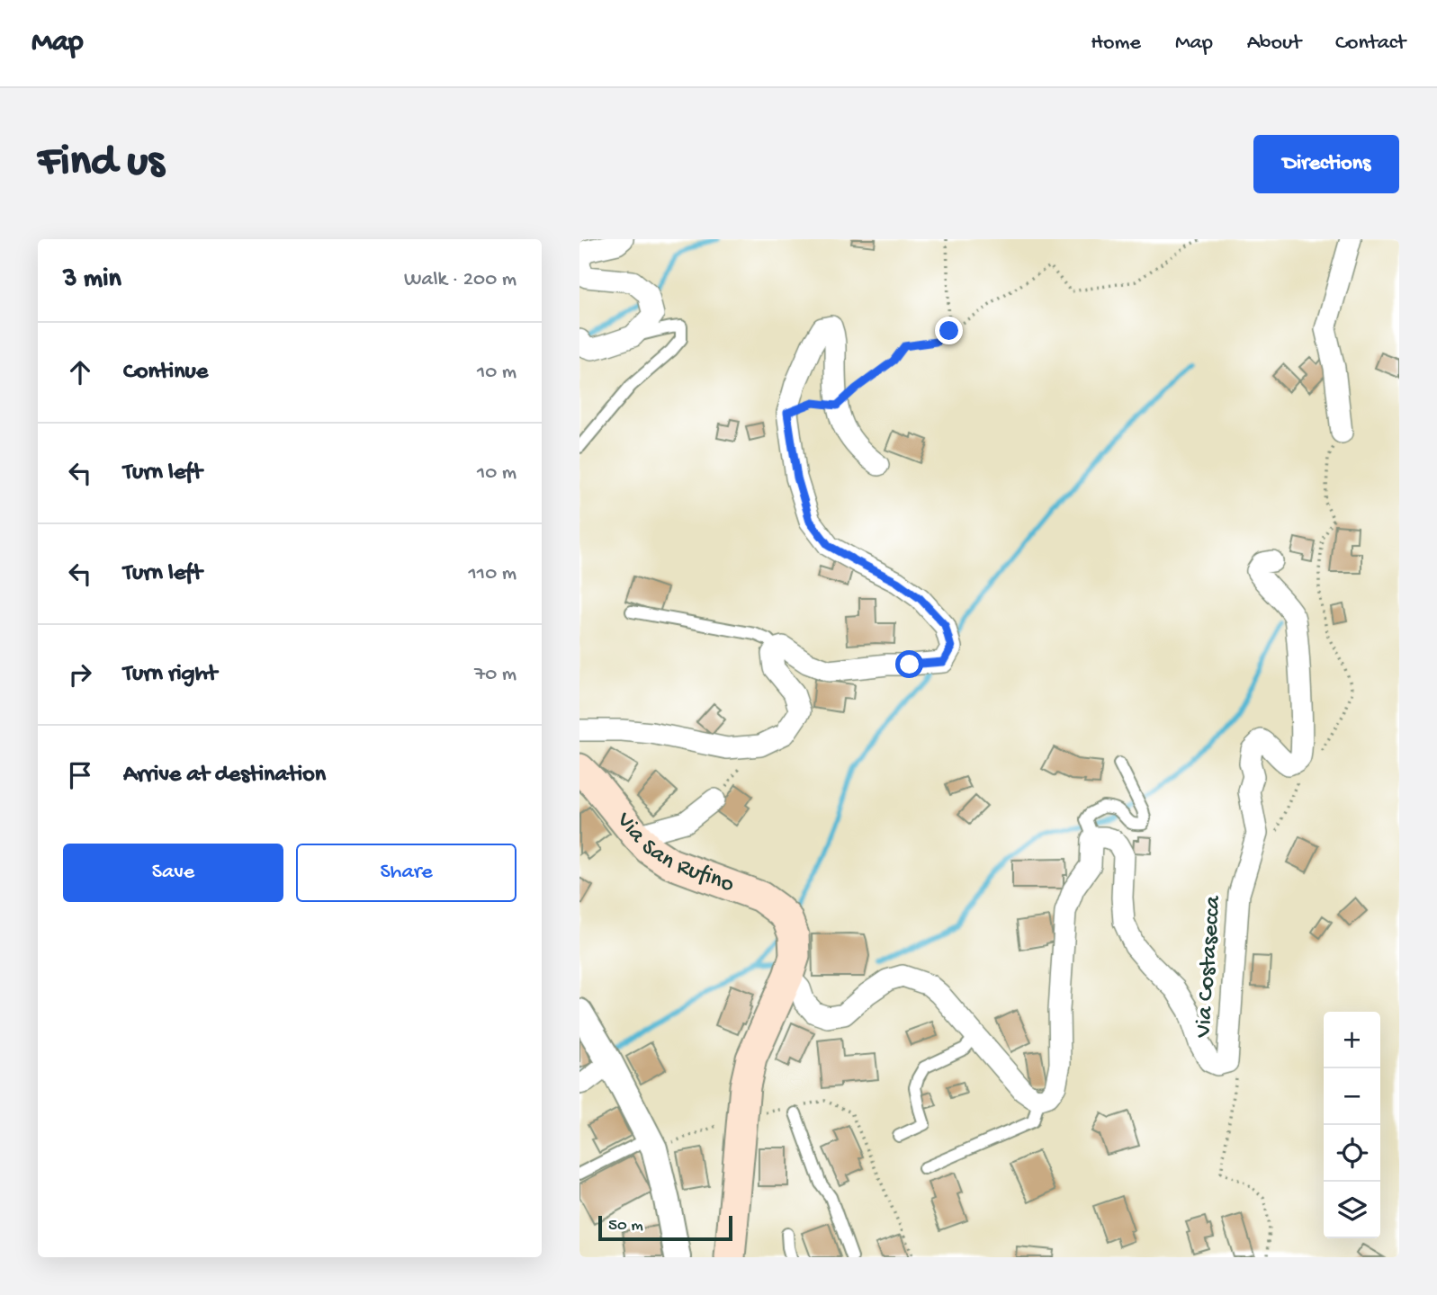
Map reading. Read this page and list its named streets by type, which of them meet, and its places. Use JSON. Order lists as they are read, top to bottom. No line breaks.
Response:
{"streets":{"main road":["Via San Rufino"],"street":["Via Costasecca"]},"scale_bar":"50 m","page":{"header":"Map","nav":["Home","Map","About","Contact"],"buttons":["Directions",["Save","Share"]],"title":"Find us","heading":["3 min","Walk · 200 m"],"list":[["Continue","10 m"],["Turn left","10 m"],["Turn left","110 m"],["Turn right","70 m"],"Arrive at destination"],"map_buttons":["+","−"],"scale":"50 m"}}
